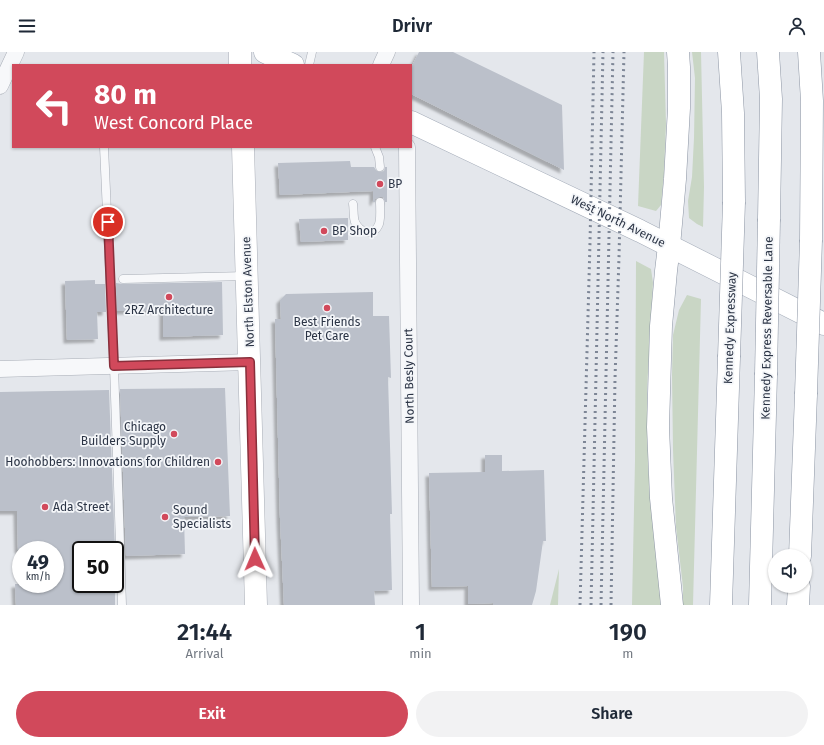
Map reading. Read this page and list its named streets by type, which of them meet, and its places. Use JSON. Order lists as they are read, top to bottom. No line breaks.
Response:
{"streets":{"main road":["West North Avenue","North Elston Avenue","Kennedy Expressway","Kennedy Express Reversable Lane"],"street":["North Besly Court"]},"places":["BP","BP Shop","2RZ Architecture","Best Friends Pet Care","Chicago Builders Supply","Hoohobbers: Innovations for Children","Ada Street","Sound Specialists"],"page":{"header":"Drivr","turn":["80 m","West Concord Place"],"speed":"49 km/h","limit":"50","eta":["21:44","Arrival","1","min","190","m"],"buttons":["Exit","Share"]}}
